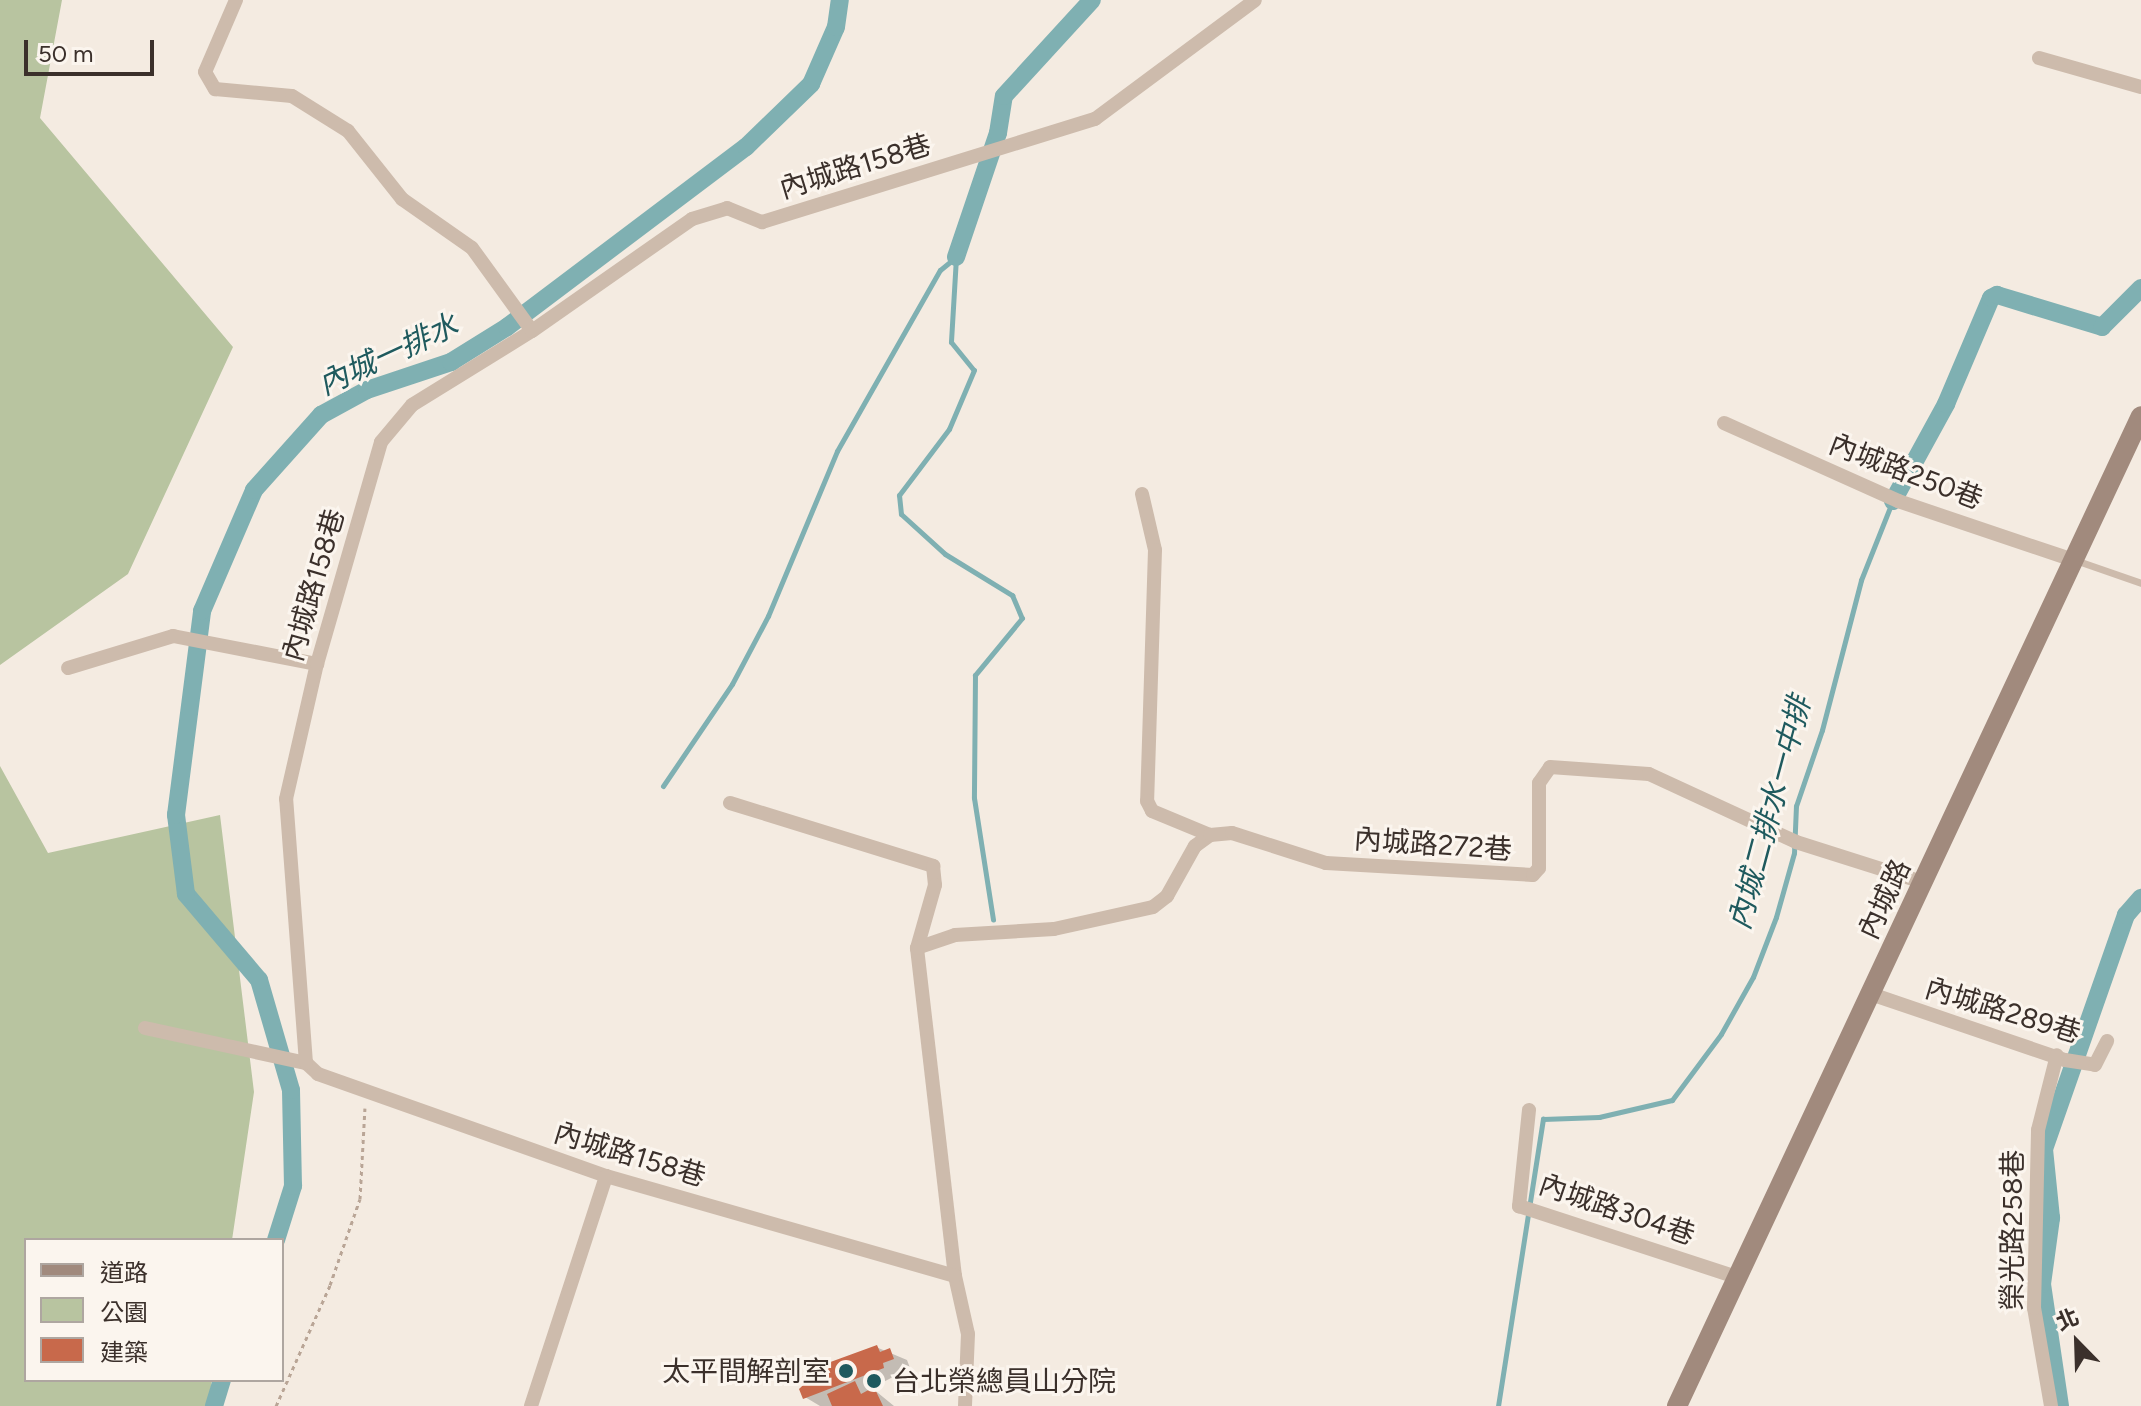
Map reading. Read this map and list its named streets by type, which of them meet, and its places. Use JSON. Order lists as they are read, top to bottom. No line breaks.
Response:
{"streets":{"street":["內城路158巷","內城路250巷","內城路272巷","內城路","內城路289巷","內城路304巷","榮光路258巷"]},"crossings":[["內城路250巷","內城路"],["內城路272巷","內城路"],["內城路","內城路289巷"],["內城路","內城路304巷"],["內城路289巷","榮光路258巷"]],"water":["內城一排水","內城二排水一中排"],"places":["太平間解剖室","台北榮總員山分院"],"legend":["道路","公園","建築"],"scale_bar":"50 m","north":"top left"}
